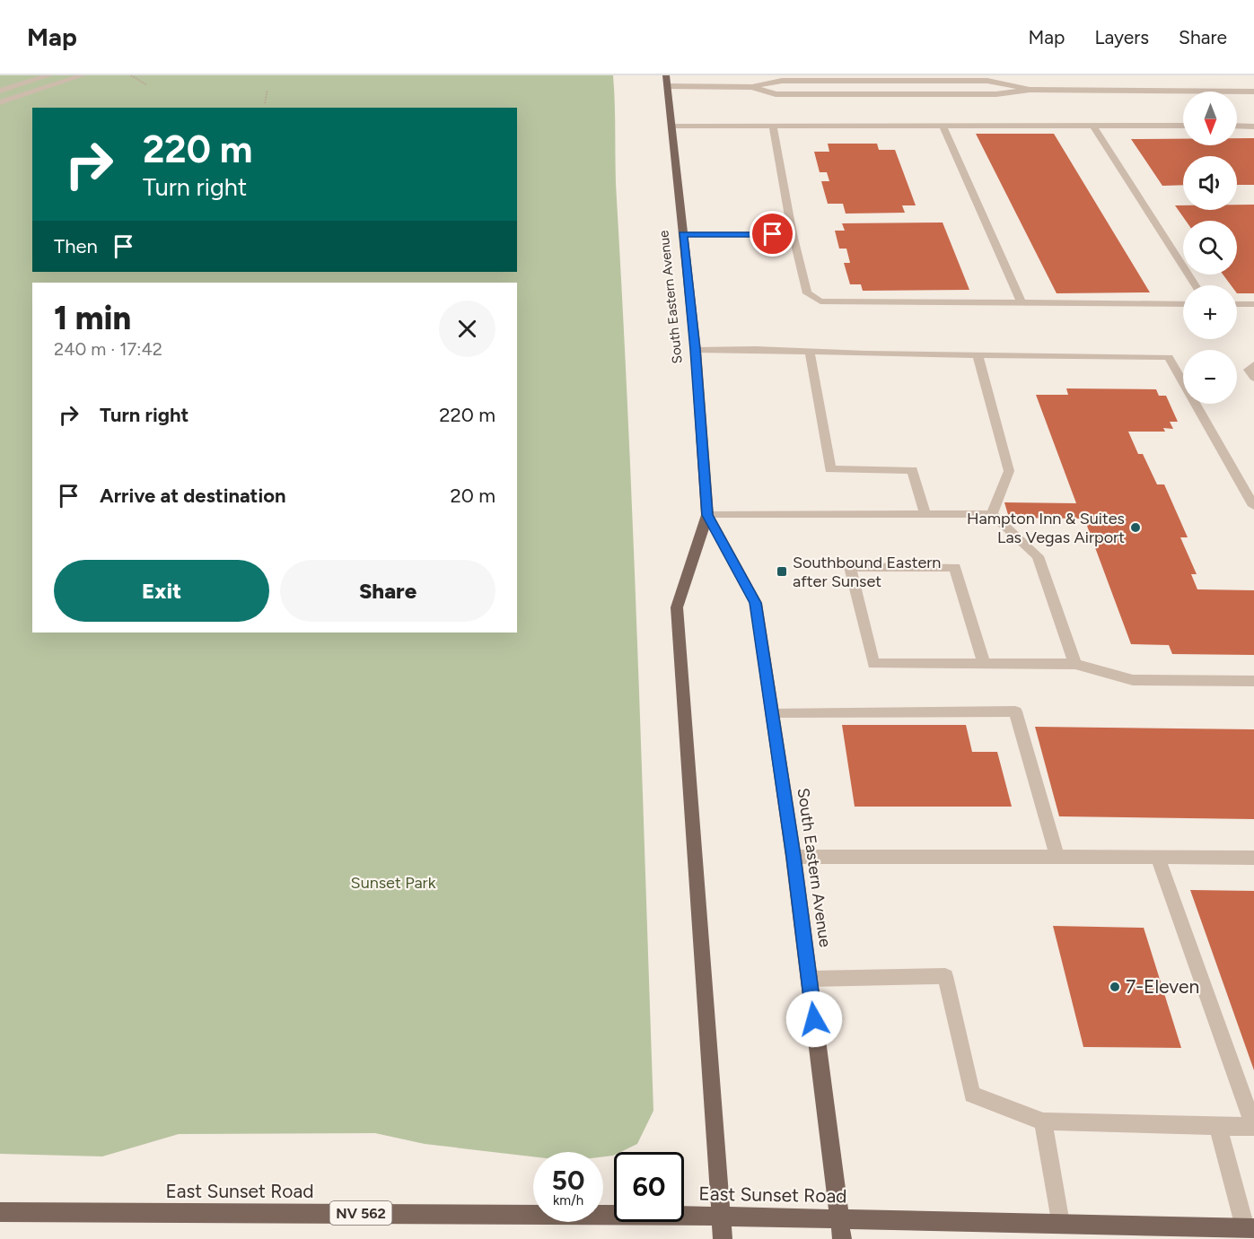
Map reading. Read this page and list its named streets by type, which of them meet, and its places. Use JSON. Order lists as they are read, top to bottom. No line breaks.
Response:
{"streets":{"main road":["South Eastern Avenue","East Sunset Road","NV 562"]},"crossings":[["South Eastern Avenue","East Sunset Road"]],"parks":["Sunset Park"],"places":{"other":["Hampton Inn & Suites Las Vegas Airport","7-Eleven"],"transit":["Southbound Eastern after Sunset"]},"north":"bottom","page":{"header":"Map","nav":["Map","Layers","Share"],"map_buttons":["+","−"],"turn":["220 m","Turn right"],"then":"Then","heading":["1 min","240 m · 17:42"],"list":[{"name":"Turn right","value":"220 m"},{"name":"Arrive at destination","value":"20 m"}],"buttons":["Exit","Share"],"speed":"50 km/h","limit":"60"}}
